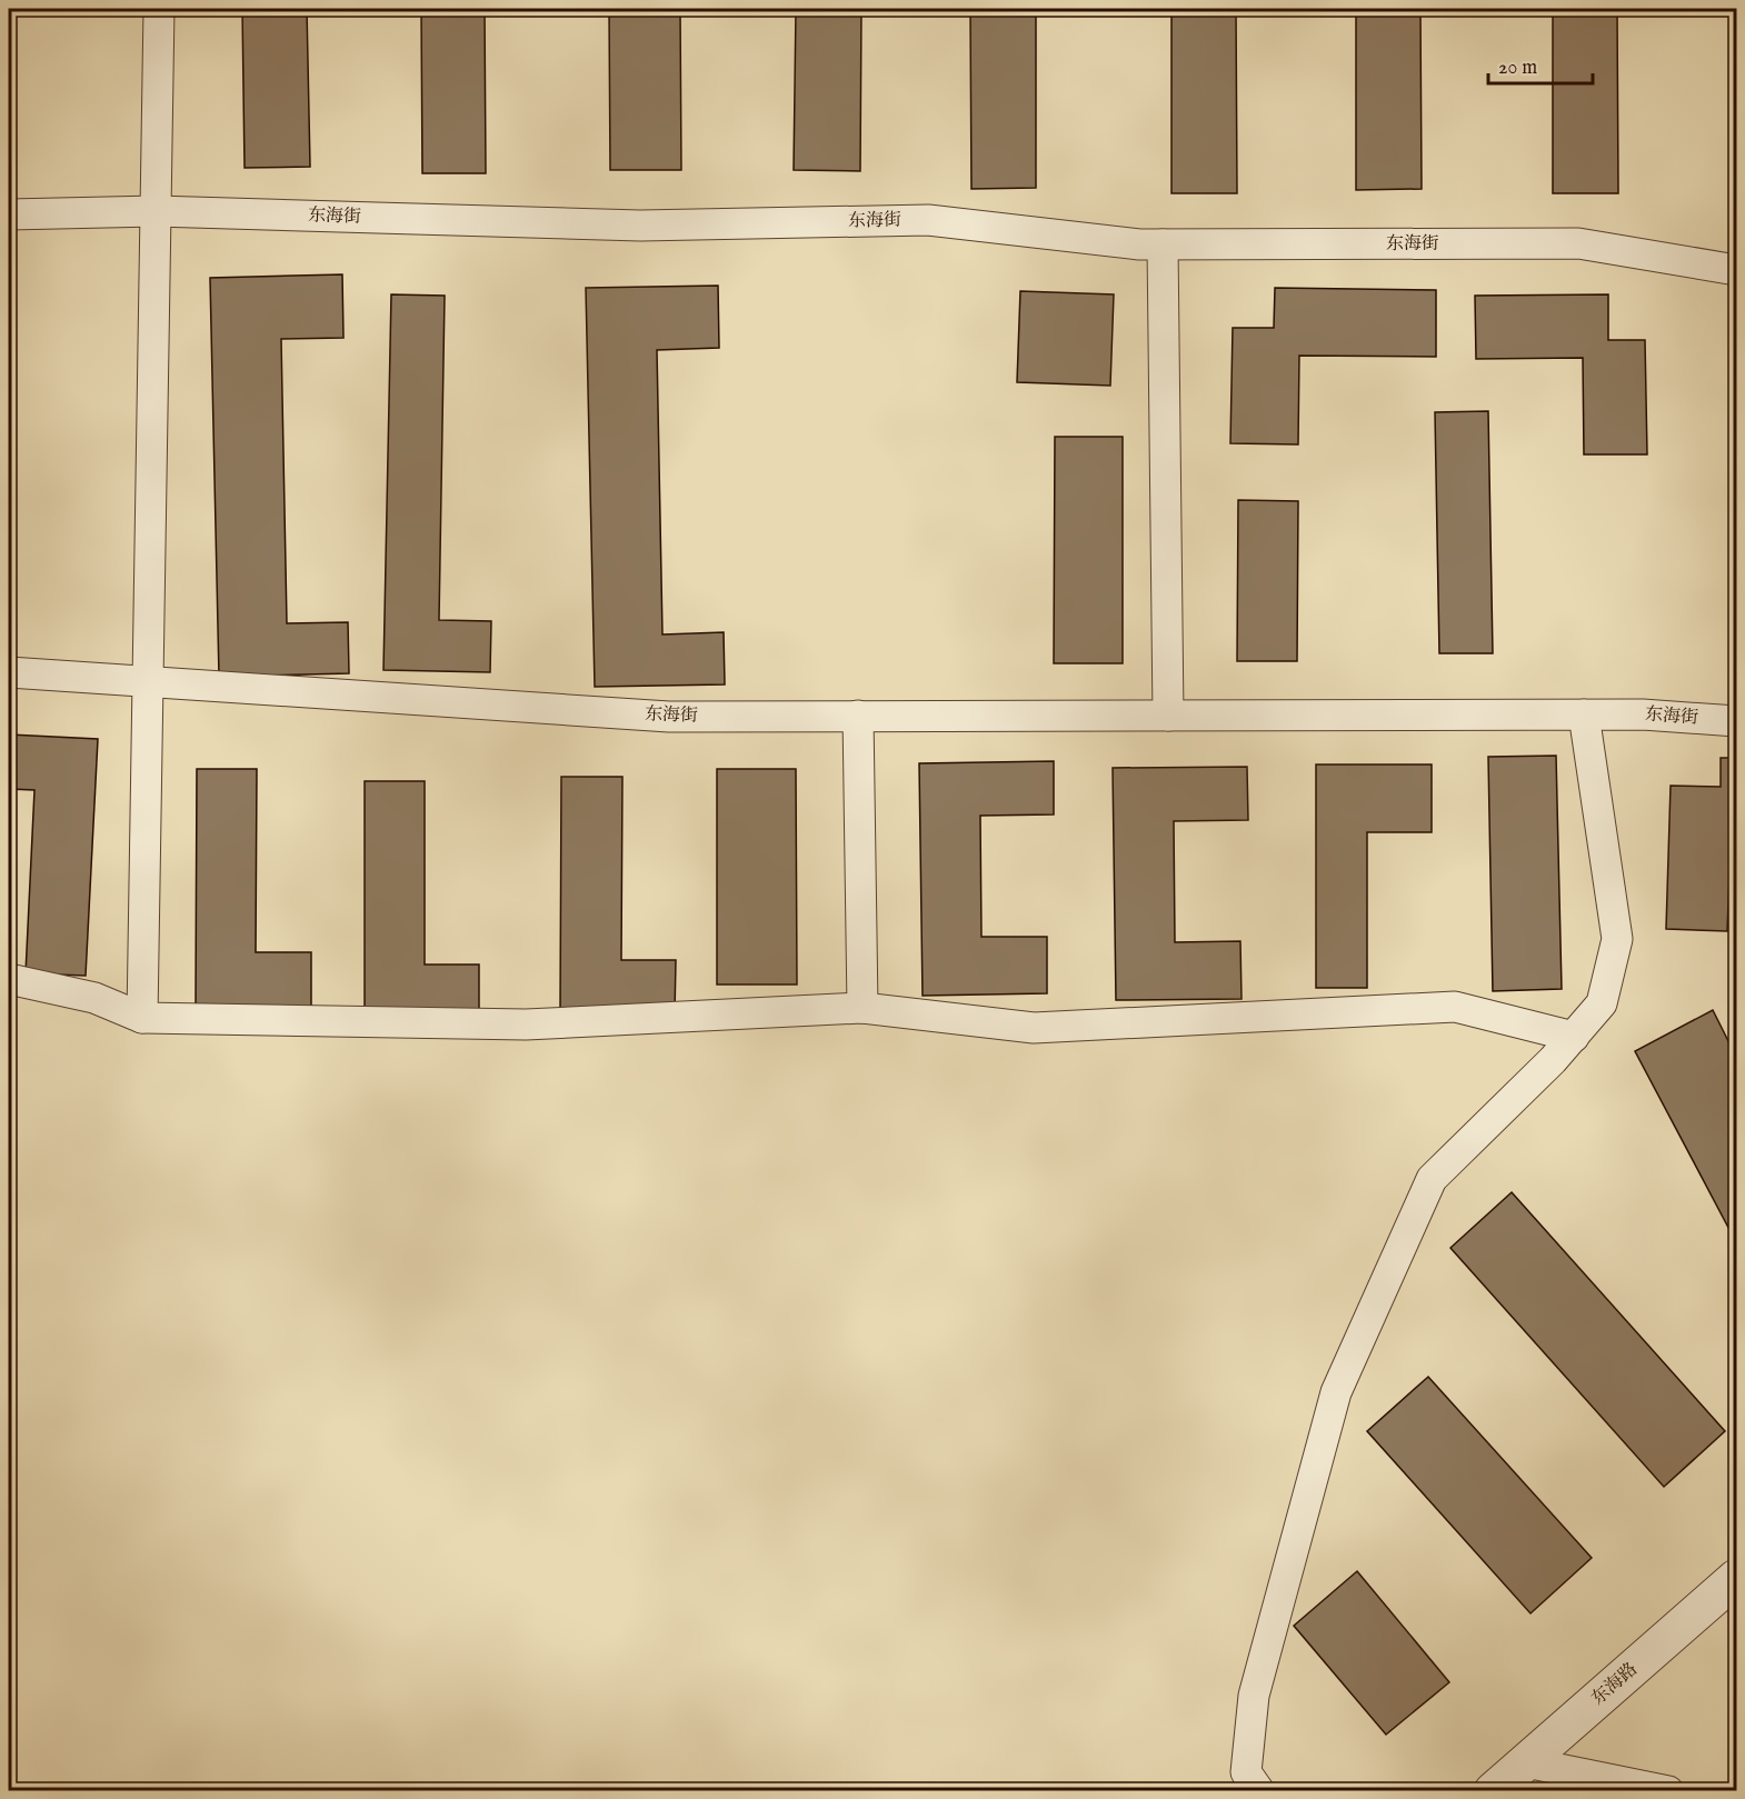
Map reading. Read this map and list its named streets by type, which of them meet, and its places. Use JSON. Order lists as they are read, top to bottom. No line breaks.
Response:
{"streets":{"street":["东海街","东海路"]},"scale_bar":"20 m"}
